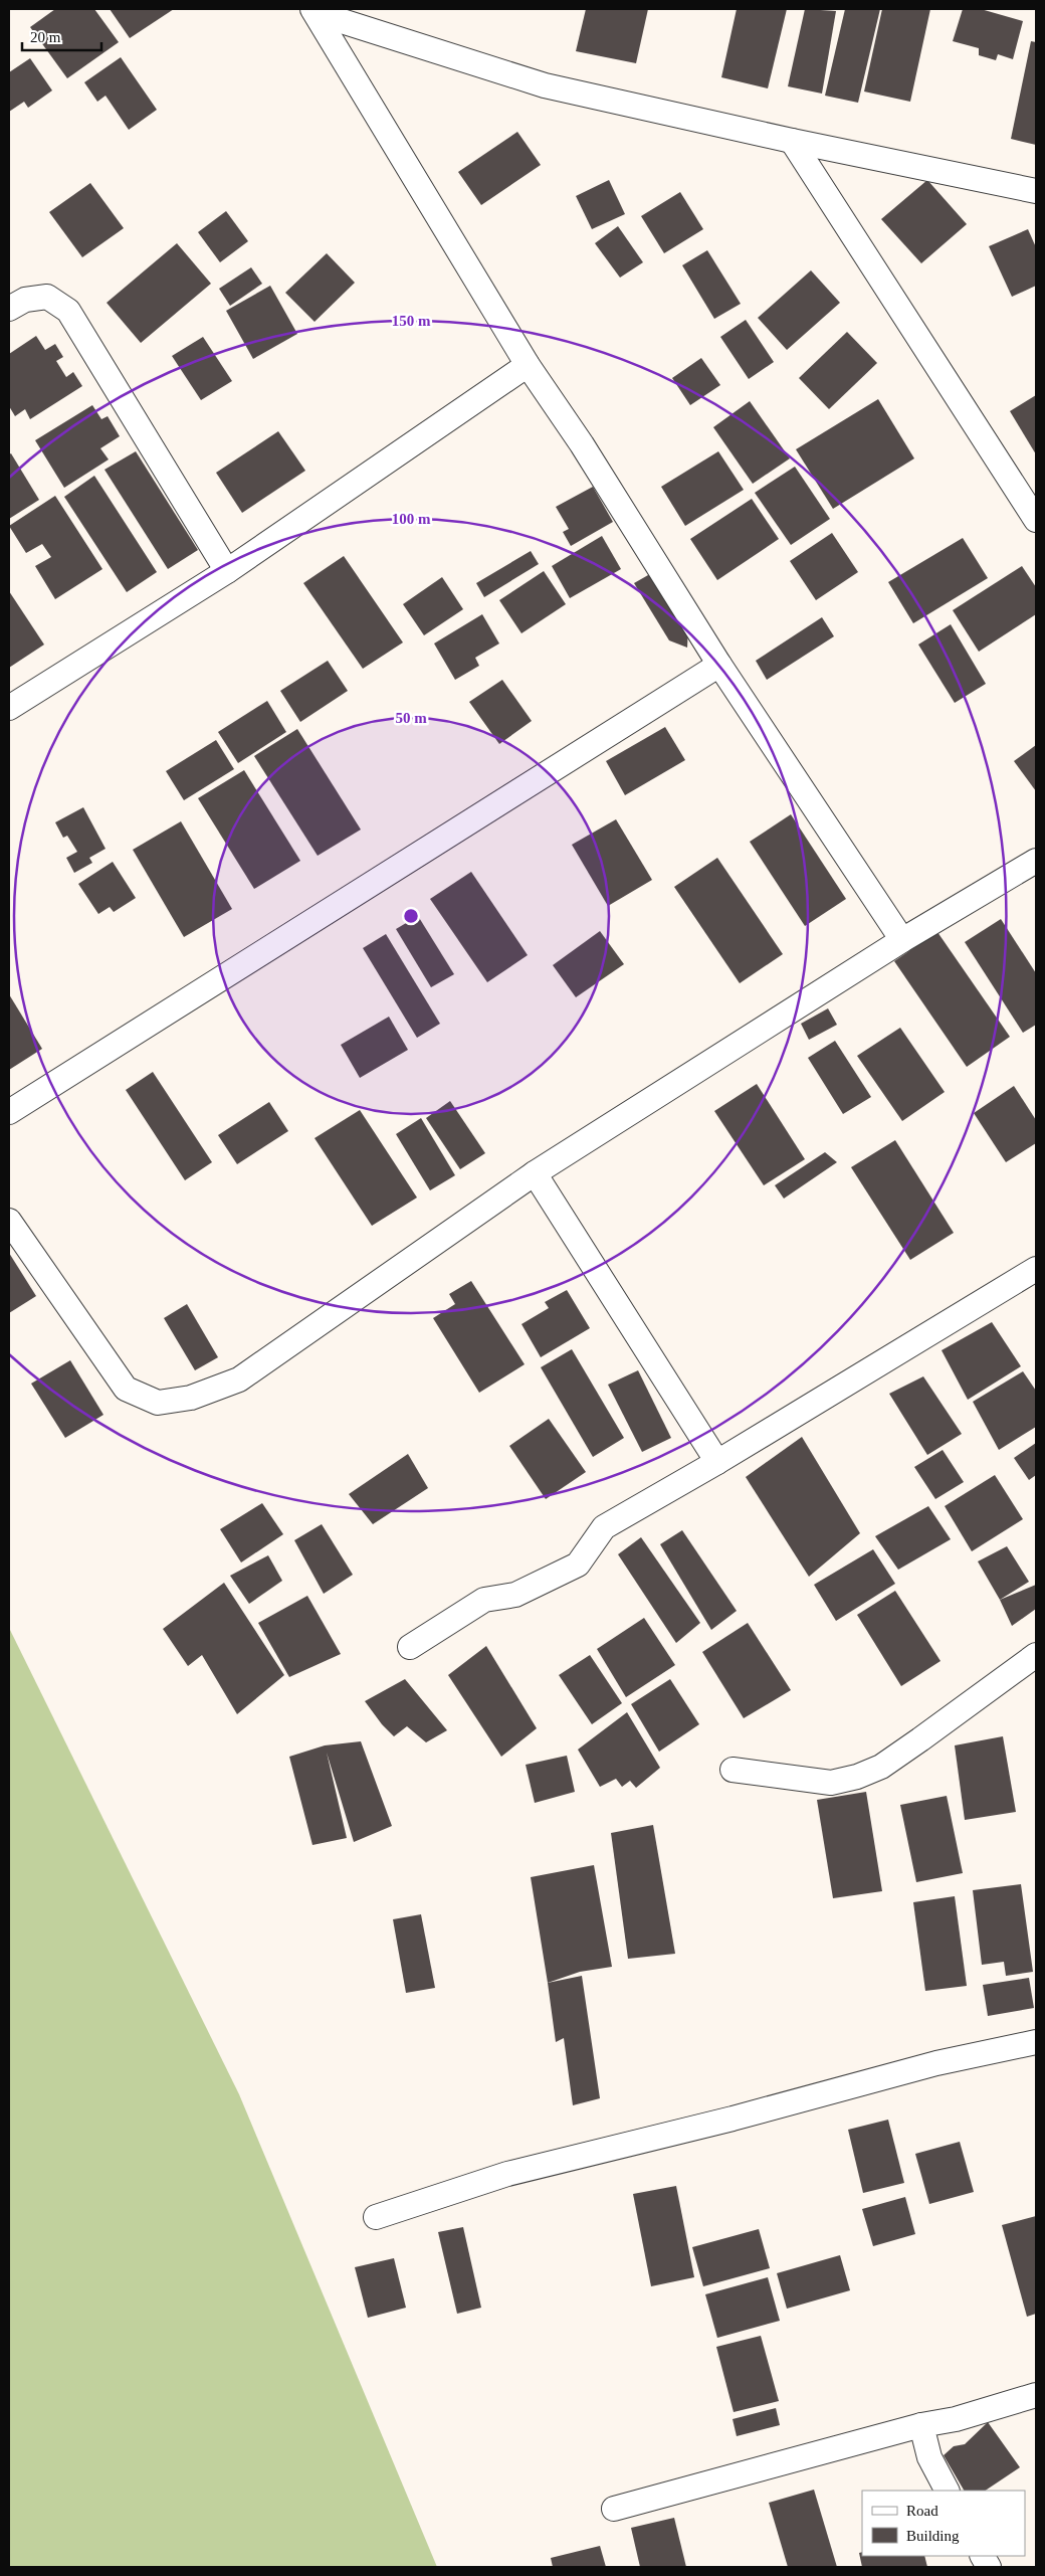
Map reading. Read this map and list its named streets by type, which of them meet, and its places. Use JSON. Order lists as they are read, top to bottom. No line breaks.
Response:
{"legend":["Road","Building"],"scale_bar":"20 m","rings":["150 m","100 m","50 m"]}
